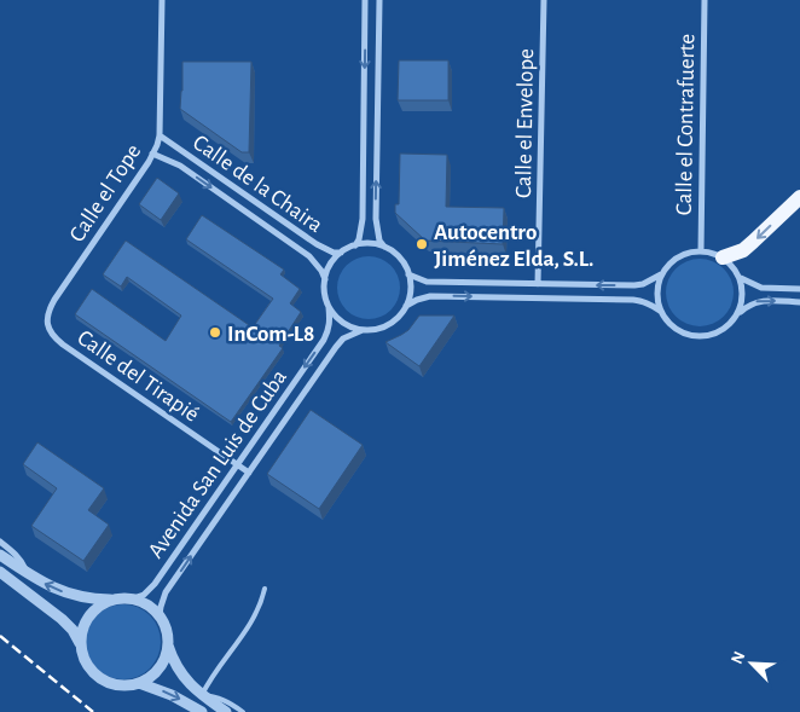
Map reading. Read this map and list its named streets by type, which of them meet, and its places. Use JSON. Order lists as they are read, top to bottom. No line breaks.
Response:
{"streets":{"street":["Calle el Envelope","Calle el Contrafuerte","Calle de la Chaira","Calle el Tope","Calle del Tirapié","Avenida San Luis de Cuba"]},"crossings":[["Calle de la Chaira","Calle el Tope"],["Calle de la Chaira","Avenida San Luis de Cuba"],["Calle el Tope","Calle del Tirapié"],["Calle del Tirapié","Avenida San Luis de Cuba"]],"places":["Autocentro Jiménez Elda, S.L.","InCom-L8"],"north":"top left"}
